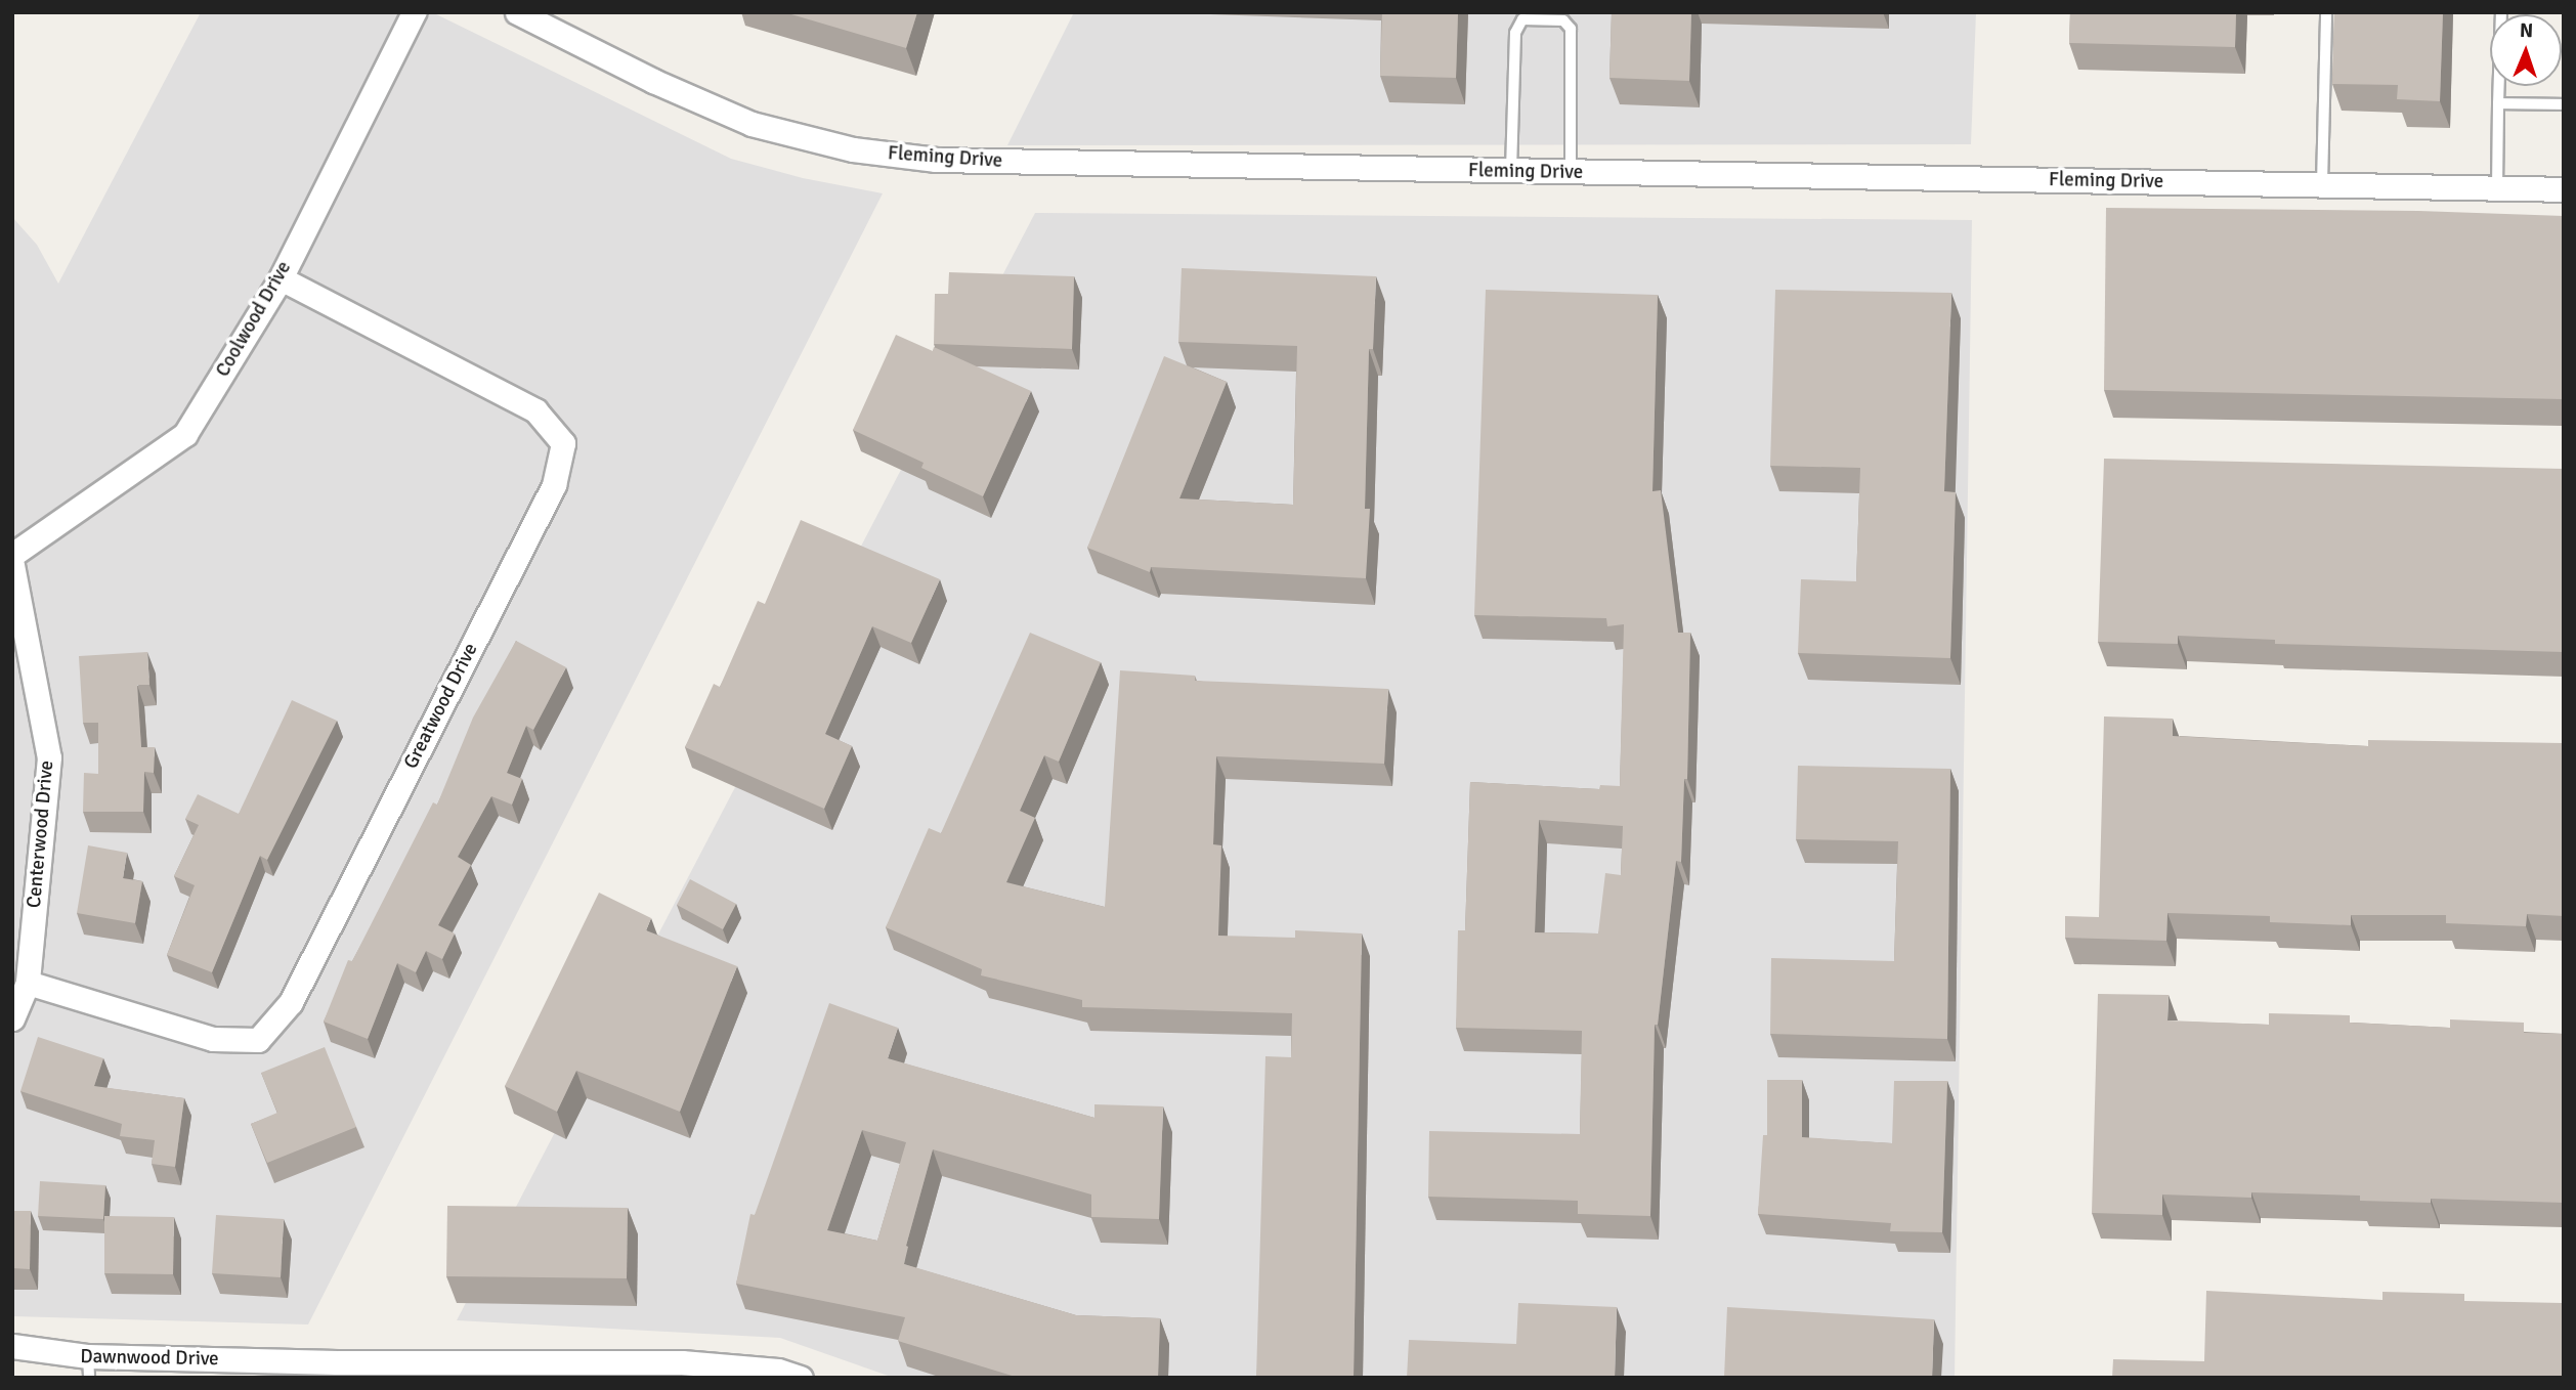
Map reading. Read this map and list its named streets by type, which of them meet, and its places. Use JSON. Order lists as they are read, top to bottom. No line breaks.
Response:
{"streets":{"street":["Fleming Drive","Coolwood Drive","Greatwood Drive","Centerwood Drive","Dawnwood Drive"]},"crossings":[["Coolwood Drive","Greatwood Drive"],["Greatwood Drive","Centerwood Drive"]],"north":"top"}
